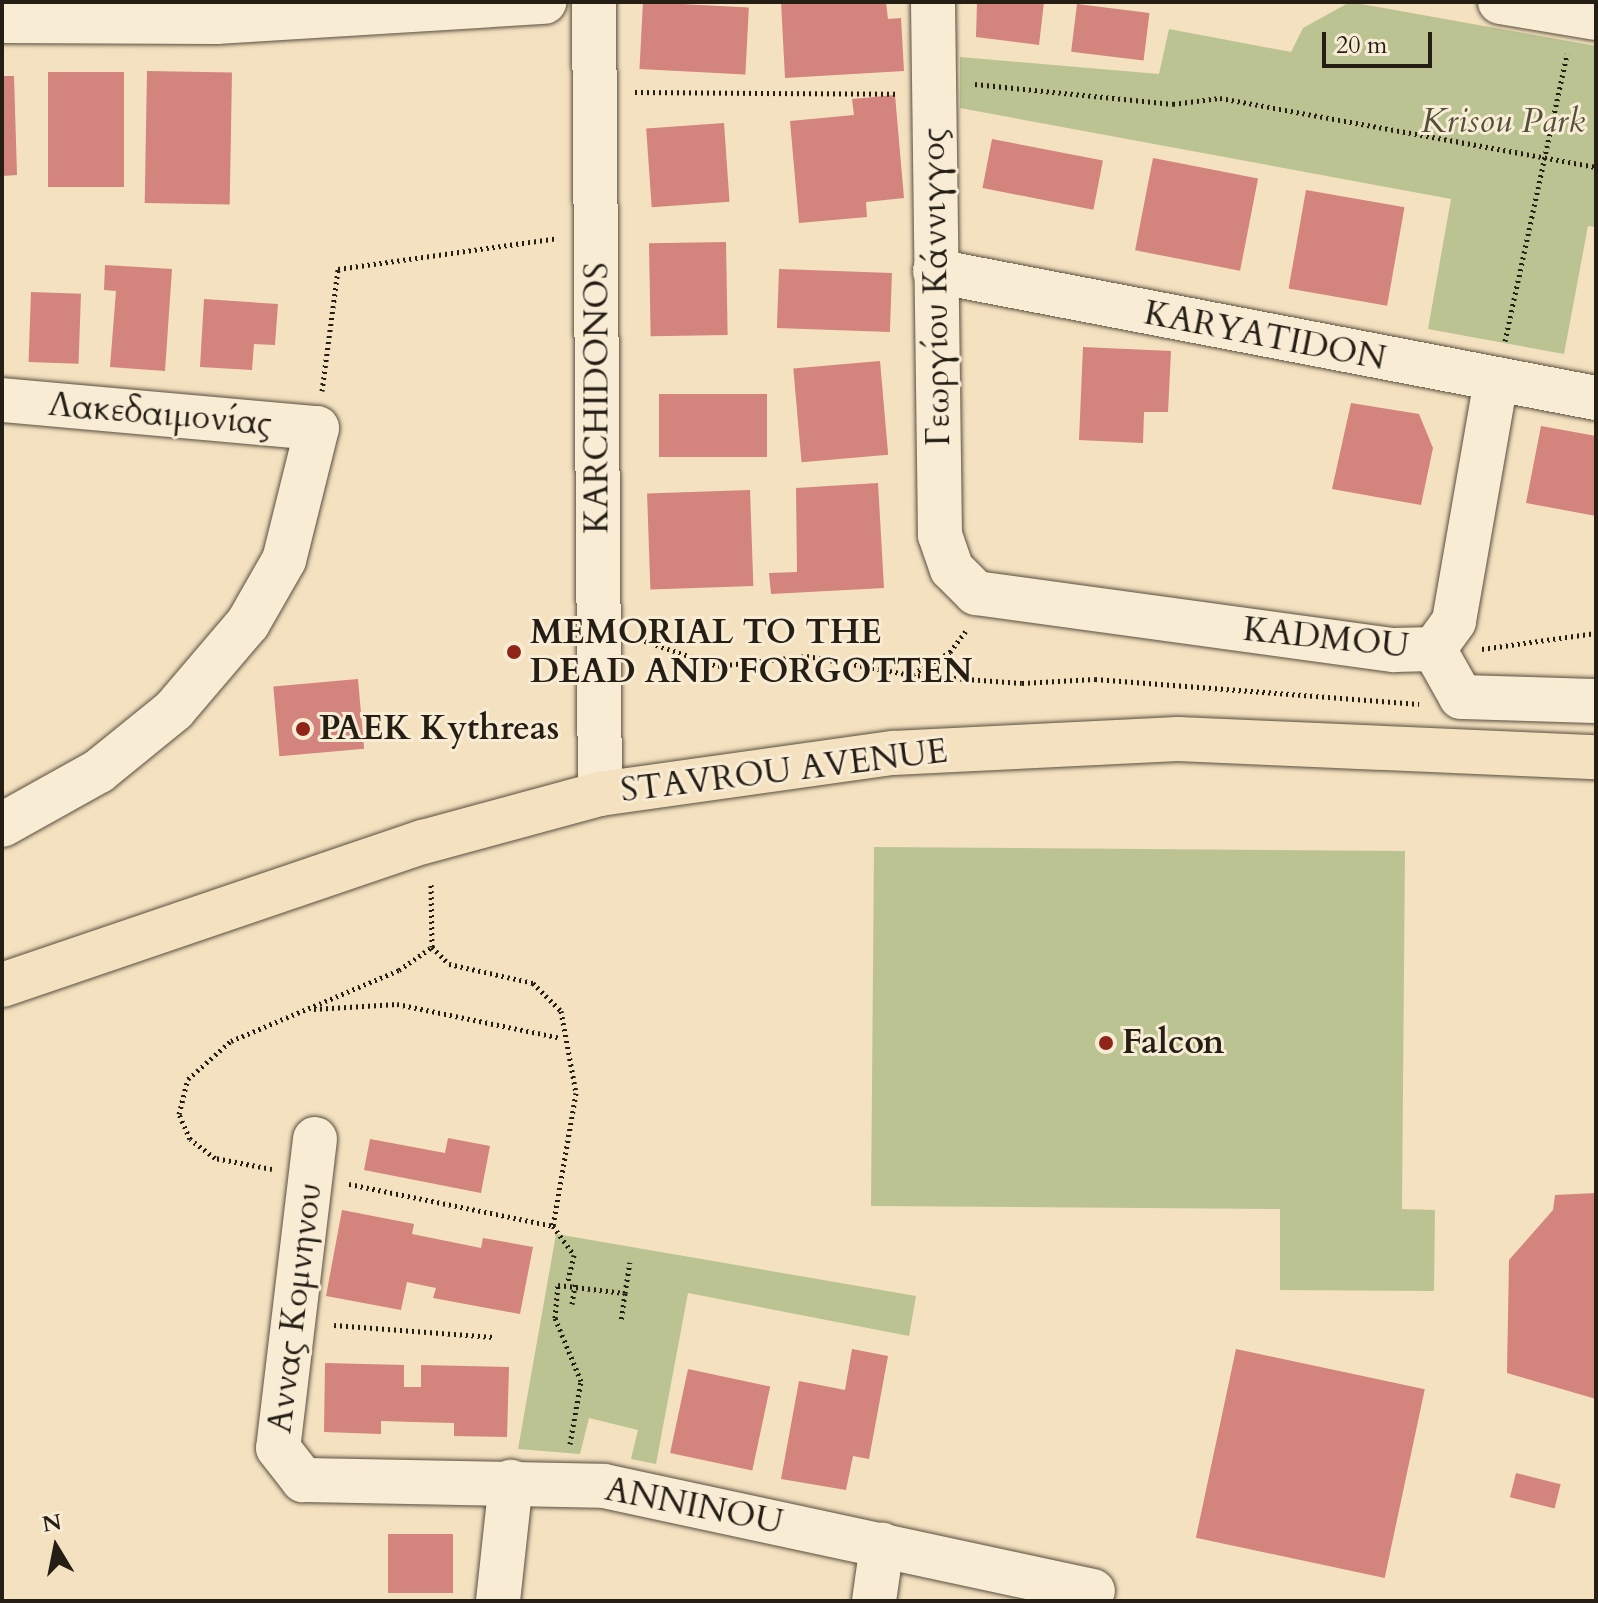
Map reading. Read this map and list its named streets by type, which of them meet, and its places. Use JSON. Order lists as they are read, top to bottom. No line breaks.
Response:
{"streets":{"main road":["STAVROU AVENUE"],"street":["Γεωργίου Κάννιγγος","KARYATIDON","KARCHIDONOS","Λακεδαιμονίας","KADMOU","Αννας Κομνηνου","ANNINOU"]},"crossings":[["Γεωργίου Κάννιγγος","KARYATIDON"],["Γεωργίου Κάννιγγος","KADMOU"],["KARYATIDON","KADMOU"],["KARCHIDONOS","STAVROU AVENUE"],["Αννας Κομνηνου","ANNINOU"]],"parks":["Krisou Park"],"places":["MEMORIAL TO THE DEAD AND FORGOTTEN","PAEK Kythreas","Falcon"],"scale_bar":"20 m","north":"top"}
